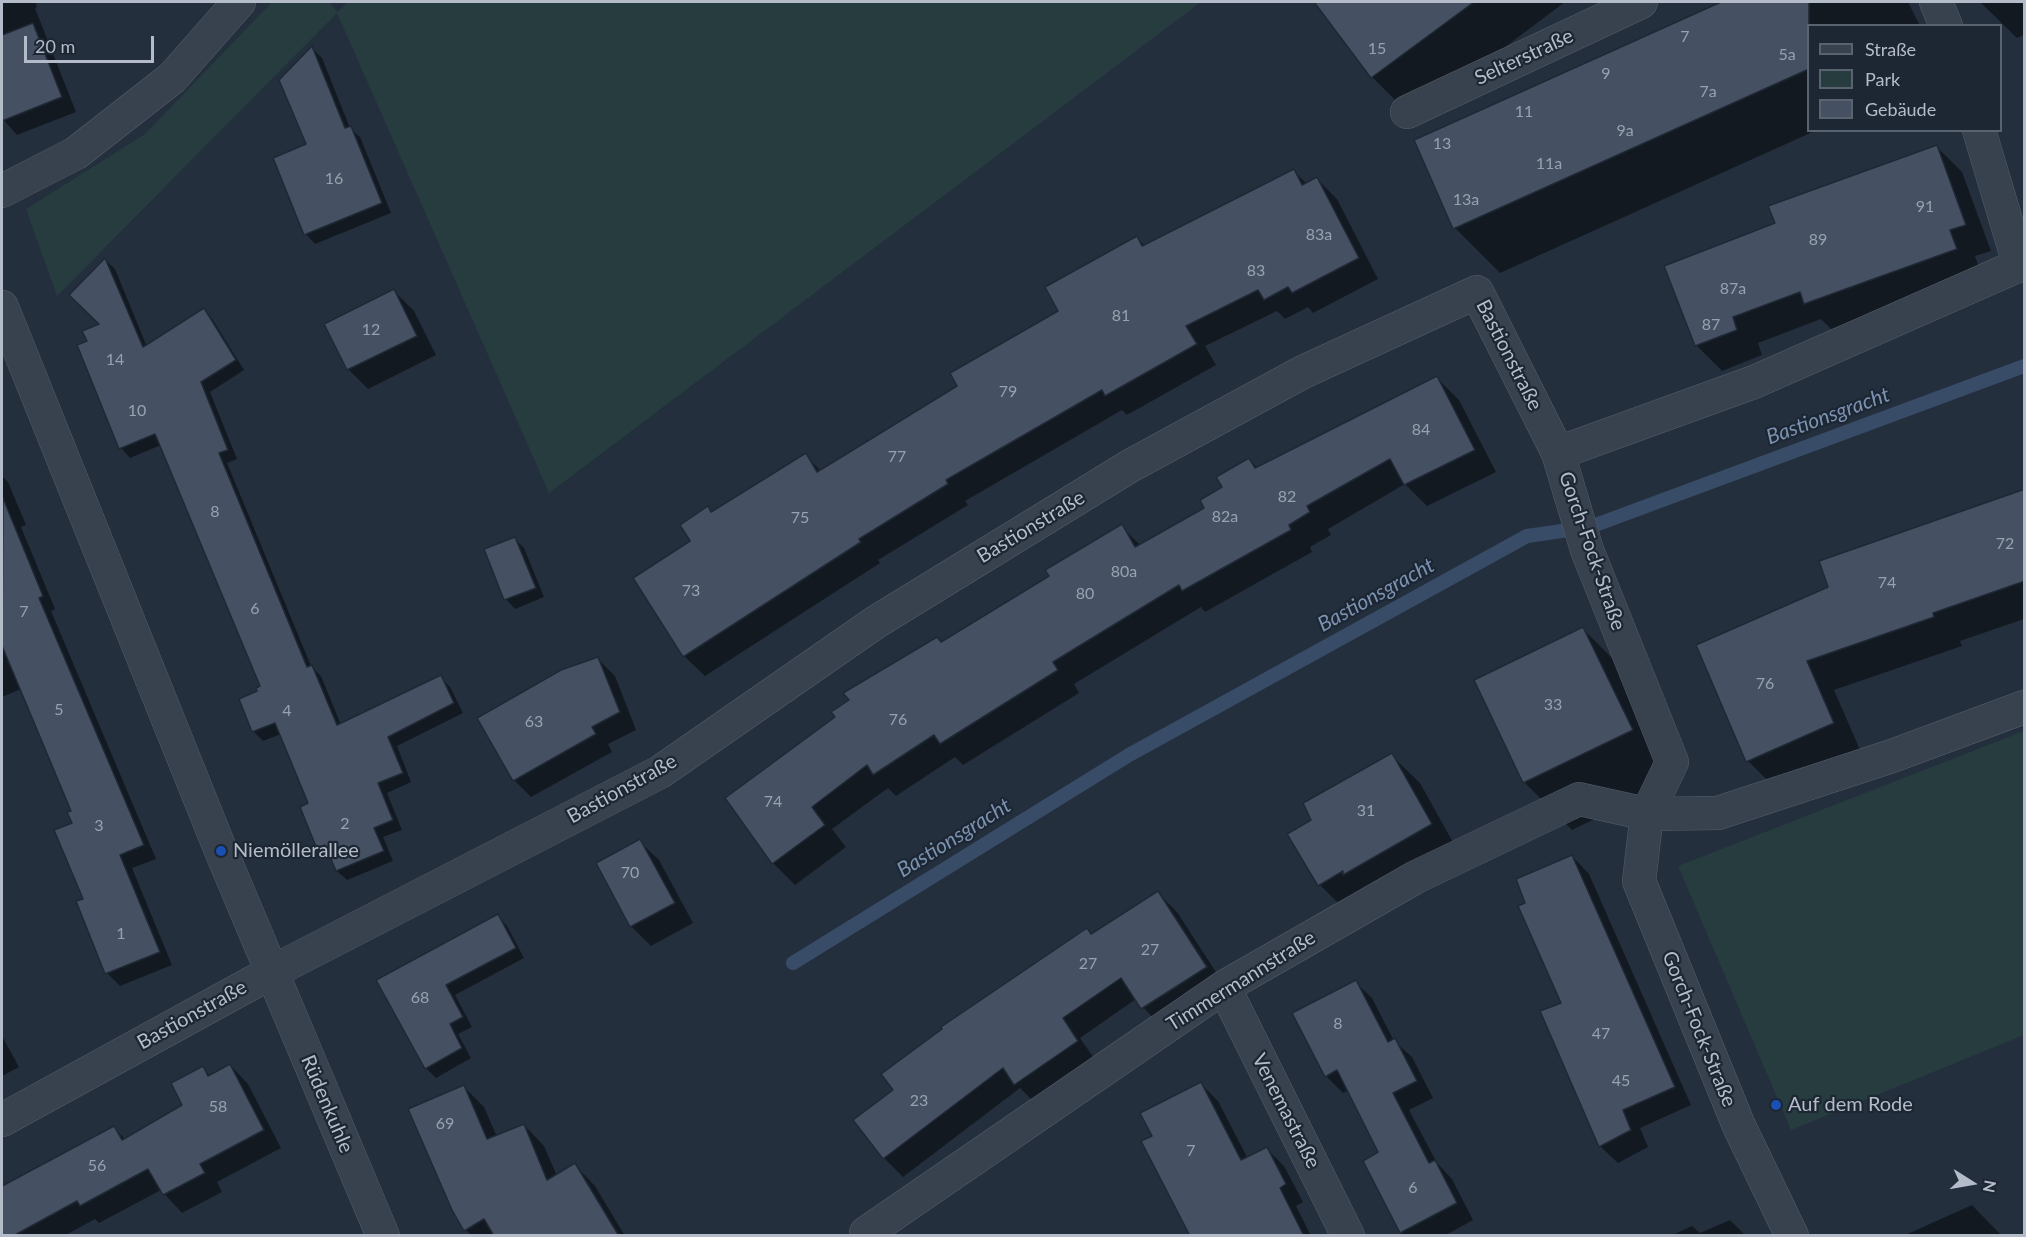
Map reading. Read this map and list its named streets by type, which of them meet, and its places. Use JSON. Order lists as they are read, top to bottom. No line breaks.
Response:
{"streets":{"street":["Selterstraße","Bastionstraße","Gorch-Fock-Straße","Timmermannstraße","Rüdenkuhle","Venemastraße"]},"crossings":[["Bastionstraße","Gorch-Fock-Straße"],["Bastionstraße","Rüdenkuhle"],["Gorch-Fock-Straße","Timmermannstraße"],["Timmermannstraße","Venemastraße"]],"water":["Bastionsgracht"],"places":["Niemöllerallee","Auf dem Rode"],"house_numbers":["7","15","5a","9","7a","11","9a","13","11a","16","13a","91","83a","89","83","87a","81","87","12","14","79","10","84","77","82","8","82a","75","72","80a","74","73","80","6","7","76","33","5","4","76","63","74","31","2","3","70","1","27","27","68","8","47","45","23","58","69","7","56","6"],"legend":["Straße","Park","Gebäude"],"scale_bar":"20 m","north":"right"}
